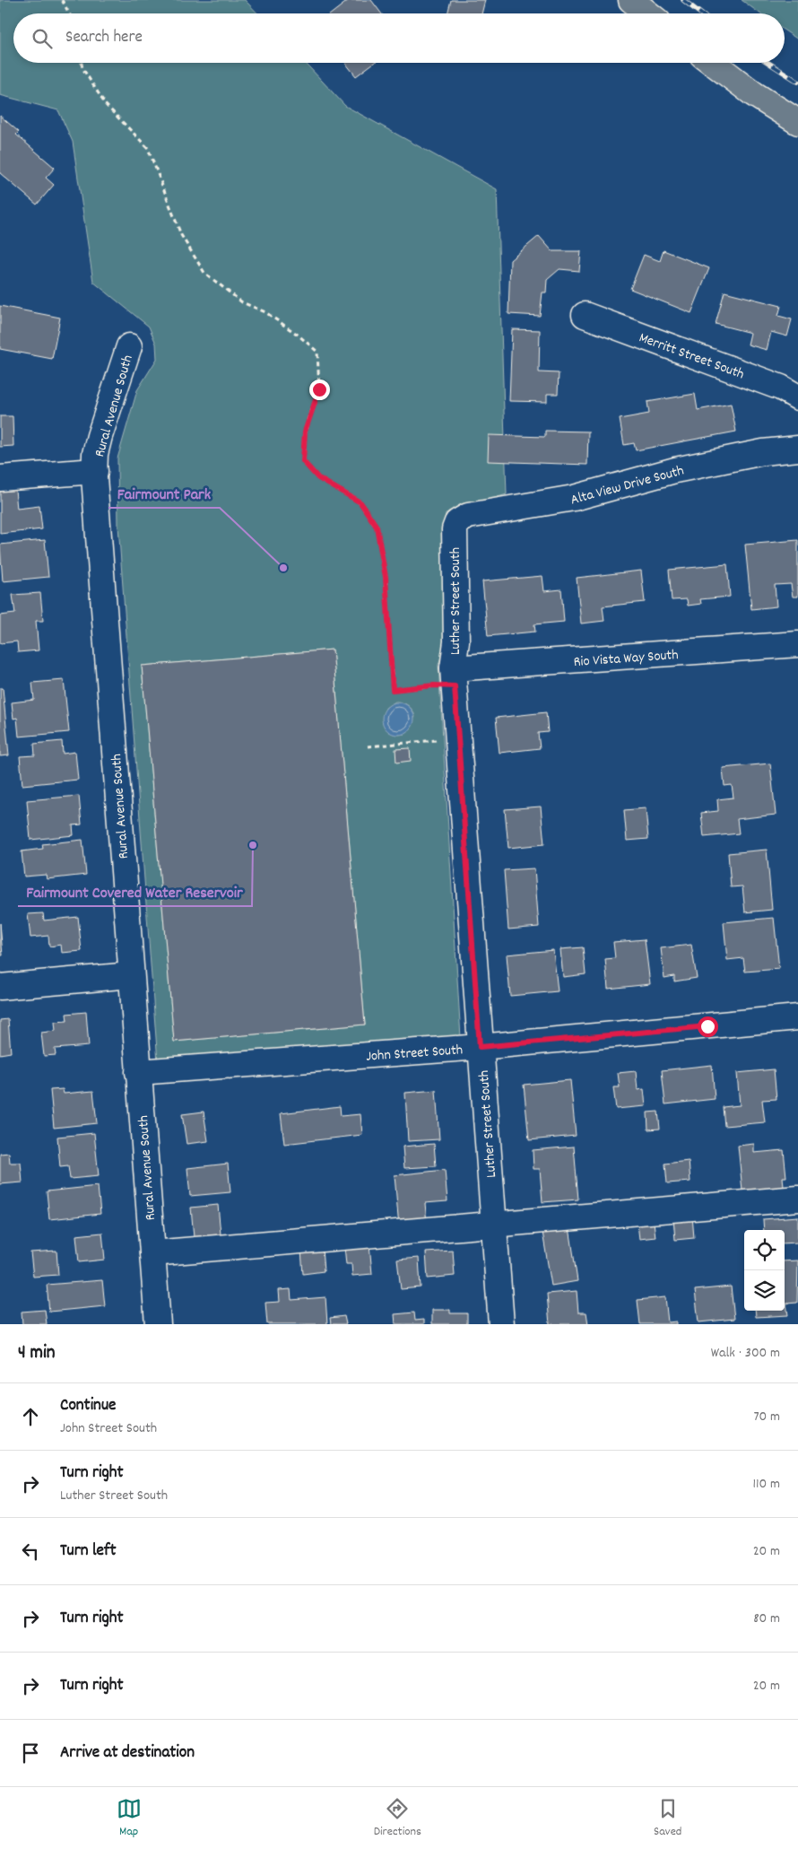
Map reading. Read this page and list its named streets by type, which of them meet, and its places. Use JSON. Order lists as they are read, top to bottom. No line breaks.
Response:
{"streets":{"street":["Merritt Street South","Rural Avenue South","Alta View Drive South","Luther Street South","Rio Vista Way South","John Street South"]},"crossings":[["Rural Avenue South","John Street South"],["Alta View Drive South","Luther Street South"],["Luther Street South","Rio Vista Way South"],["Luther Street South","John Street South"]],"places":["Fairmount Park","Fairmount Covered Water Reservoir"],"page":{"search":"Search here","heading":["4 min","Walk · 300 m"],"list":[["Continue","John Street South","70 m"],["Turn right","Luther Street South","110 m"],["Turn left","20 m"],["Turn right","80 m"],["Turn right","20 m"],"Arrive at destination"],"nav":["Map","Directions","Saved"]}}
